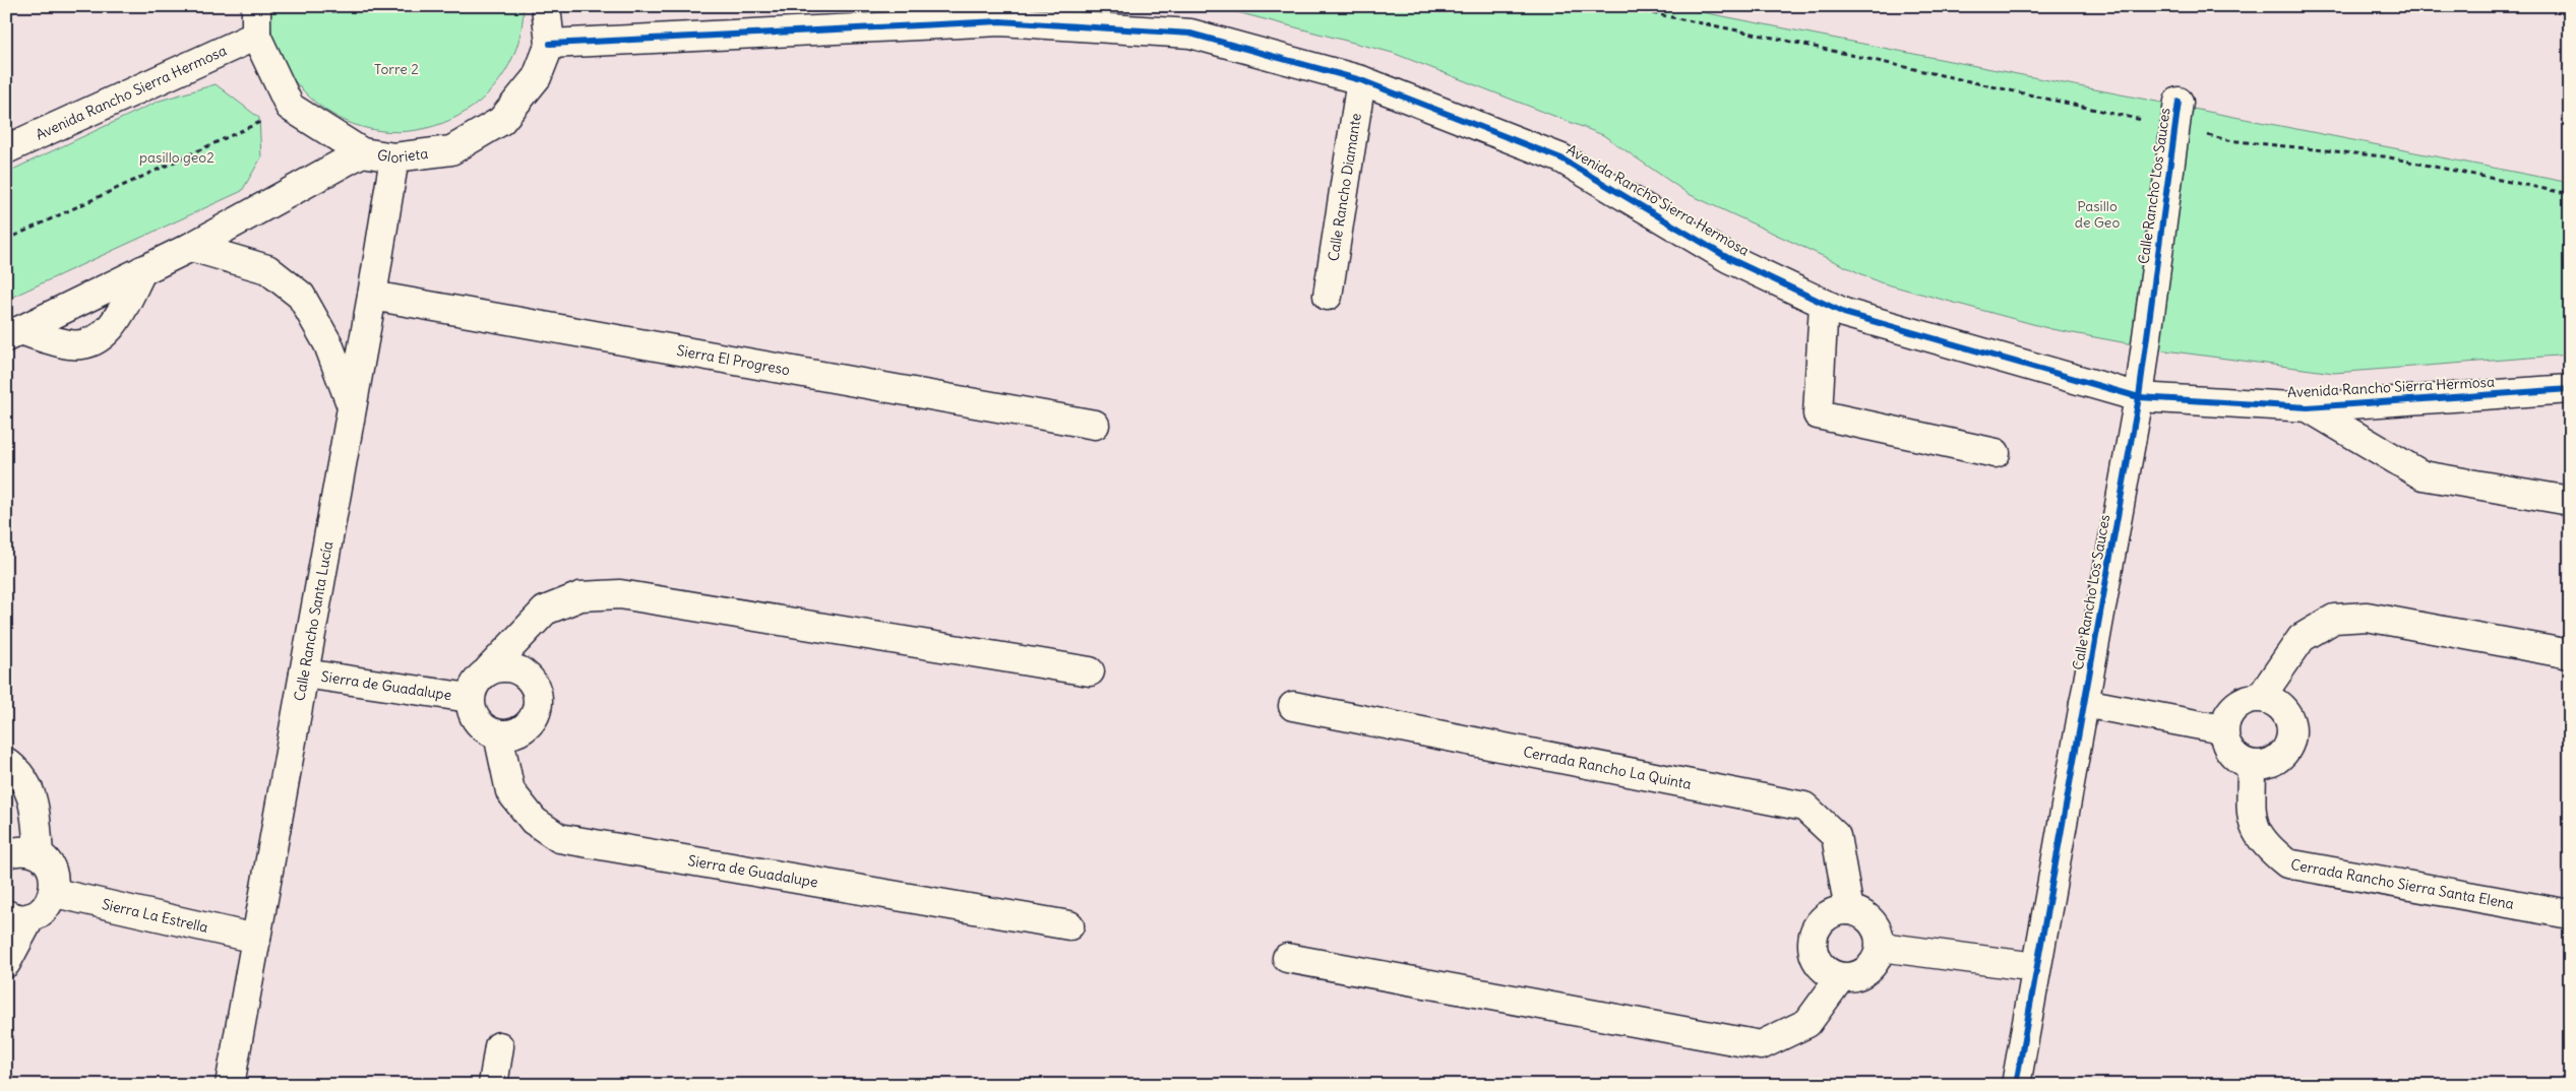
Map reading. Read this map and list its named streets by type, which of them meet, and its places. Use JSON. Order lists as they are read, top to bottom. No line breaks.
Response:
{"streets":{"street":["Avenida Rancho Sierra Hermosa","Glorieta","Calle Rancho Los Sauces","Calle Rancho Diamante","Sierra El Progreso","Calle Rancho Santa Lucía","Sierra de Guadalupe","Cerrada Rancho La Quinta","Cerrada Rancho Sierra Santa Elena","Sierra La Estrella"]},"crossings":[["Avenida Rancho Sierra Hermosa","Glorieta"],["Avenida Rancho Sierra Hermosa","Calle Rancho Los Sauces"],["Avenida Rancho Sierra Hermosa","Calle Rancho Diamante"],["Glorieta","Calle Rancho Santa Lucía"],["Sierra El Progreso","Calle Rancho Santa Lucía"],["Calle Rancho Santa Lucía","Sierra de Guadalupe"],["Calle Rancho Santa Lucía","Sierra La Estrella"]],"parks":["Torre 2","pasillo geo2","Pasillo de Geo"]}
